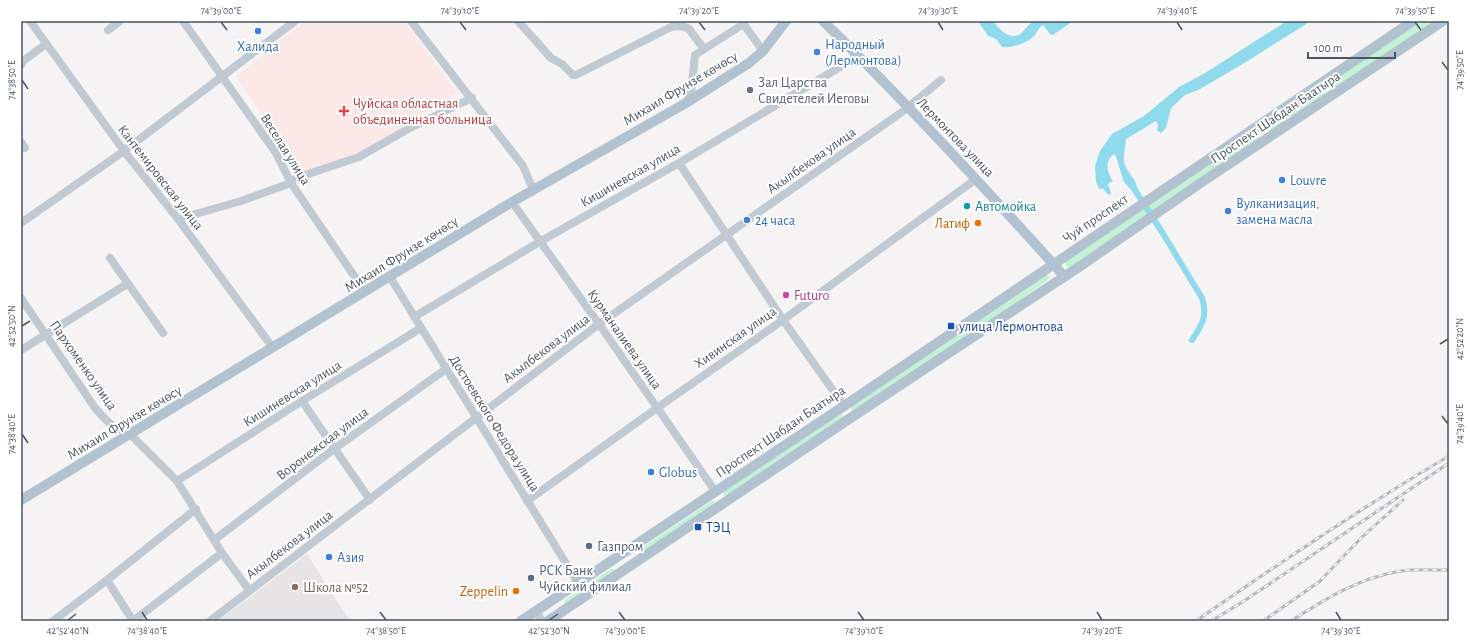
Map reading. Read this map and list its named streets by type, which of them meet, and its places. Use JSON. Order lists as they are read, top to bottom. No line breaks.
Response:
{"streets":{"main road":["Михаил Фрунзе көчөсү","Проспект Шабдан Баатыра","Лермонтова улица","Чуй проспект"],"street":["Веселая улица","Акылбекова улица","Кишиневская улица","Кантемировская улица","Хивинская улица","Курманалиева улица","Пархоменко улица","Достоевского Федора улица","Воронежская улица"]},"crossings":[["Михаил Фрунзе көчөсү","Веселая улица"],["Михаил Фрунзе көчөсү","Кантемировская улица"],["Михаил Фрунзе көчөсү","Курманалиева улица"],["Михаил Фрунзе көчөсү","Пархоменко улица"],["Михаил Фрунзе көчөсү","Достоевского Федора улица"],["Проспект Шабдан Баатыра","Лермонтова улица"],["Проспект Шабдан Баатыра","Чуй проспект"],["Проспект Шабдан Баатыра","Курманалиева улица"],["Проспект Шабдан Баатыра","Достоевского Федора улица"],["Лермонтова улица","Акылбекова улица"],["Лермонтова улица","Кишиневская улица"],["Лермонтова улица","Чуй проспект"],["Лермонтова улица","Хивинская улица"],["Акылбекова улица","Курманалиева улица"],["Акылбекова улица","Пархоменко улица"],["Акылбекова улица","Достоевского Федора улица"],["Кишиневская улица","Курманалиева улица"],["Кишиневская улица","Пархоменко улица"],["Кишиневская улица","Достоевского Федора улица"],["Хивинская улица","Курманалиева улица"],["Хивинская улица","Достоевского Федора улица"],["Пархоменко улица","Воронежская улица"],["Достоевского Федора улица","Воронежская улица"]],"places":{"other":["Халида","Народный (Лермонтова)","Зал Царства Свидетелей Иеговы","Louvre","Автомойка","Вулканизация, замена масла","24 часа","Латиф","Futuro","Globus","Газпром","Азия","РСК Банк Чуйский филиал","Школа №52","Zeppelin"],"health":["Чуйская областная объединенная больница"],"transit":["улица Лермонтова","ТЭЦ"]},"scale_bar":"100 m","coordinates":["74°39'00\"E","74°39'10\"E","74°39'20\"E","74°39'30\"E","74°39'40\"E","74°39'50\"E","74°38'50\"E","42°52'50\"N","42°52'20\"N","74°38'40\"E","42°52'40\"N","42°52'30\"N"]}
